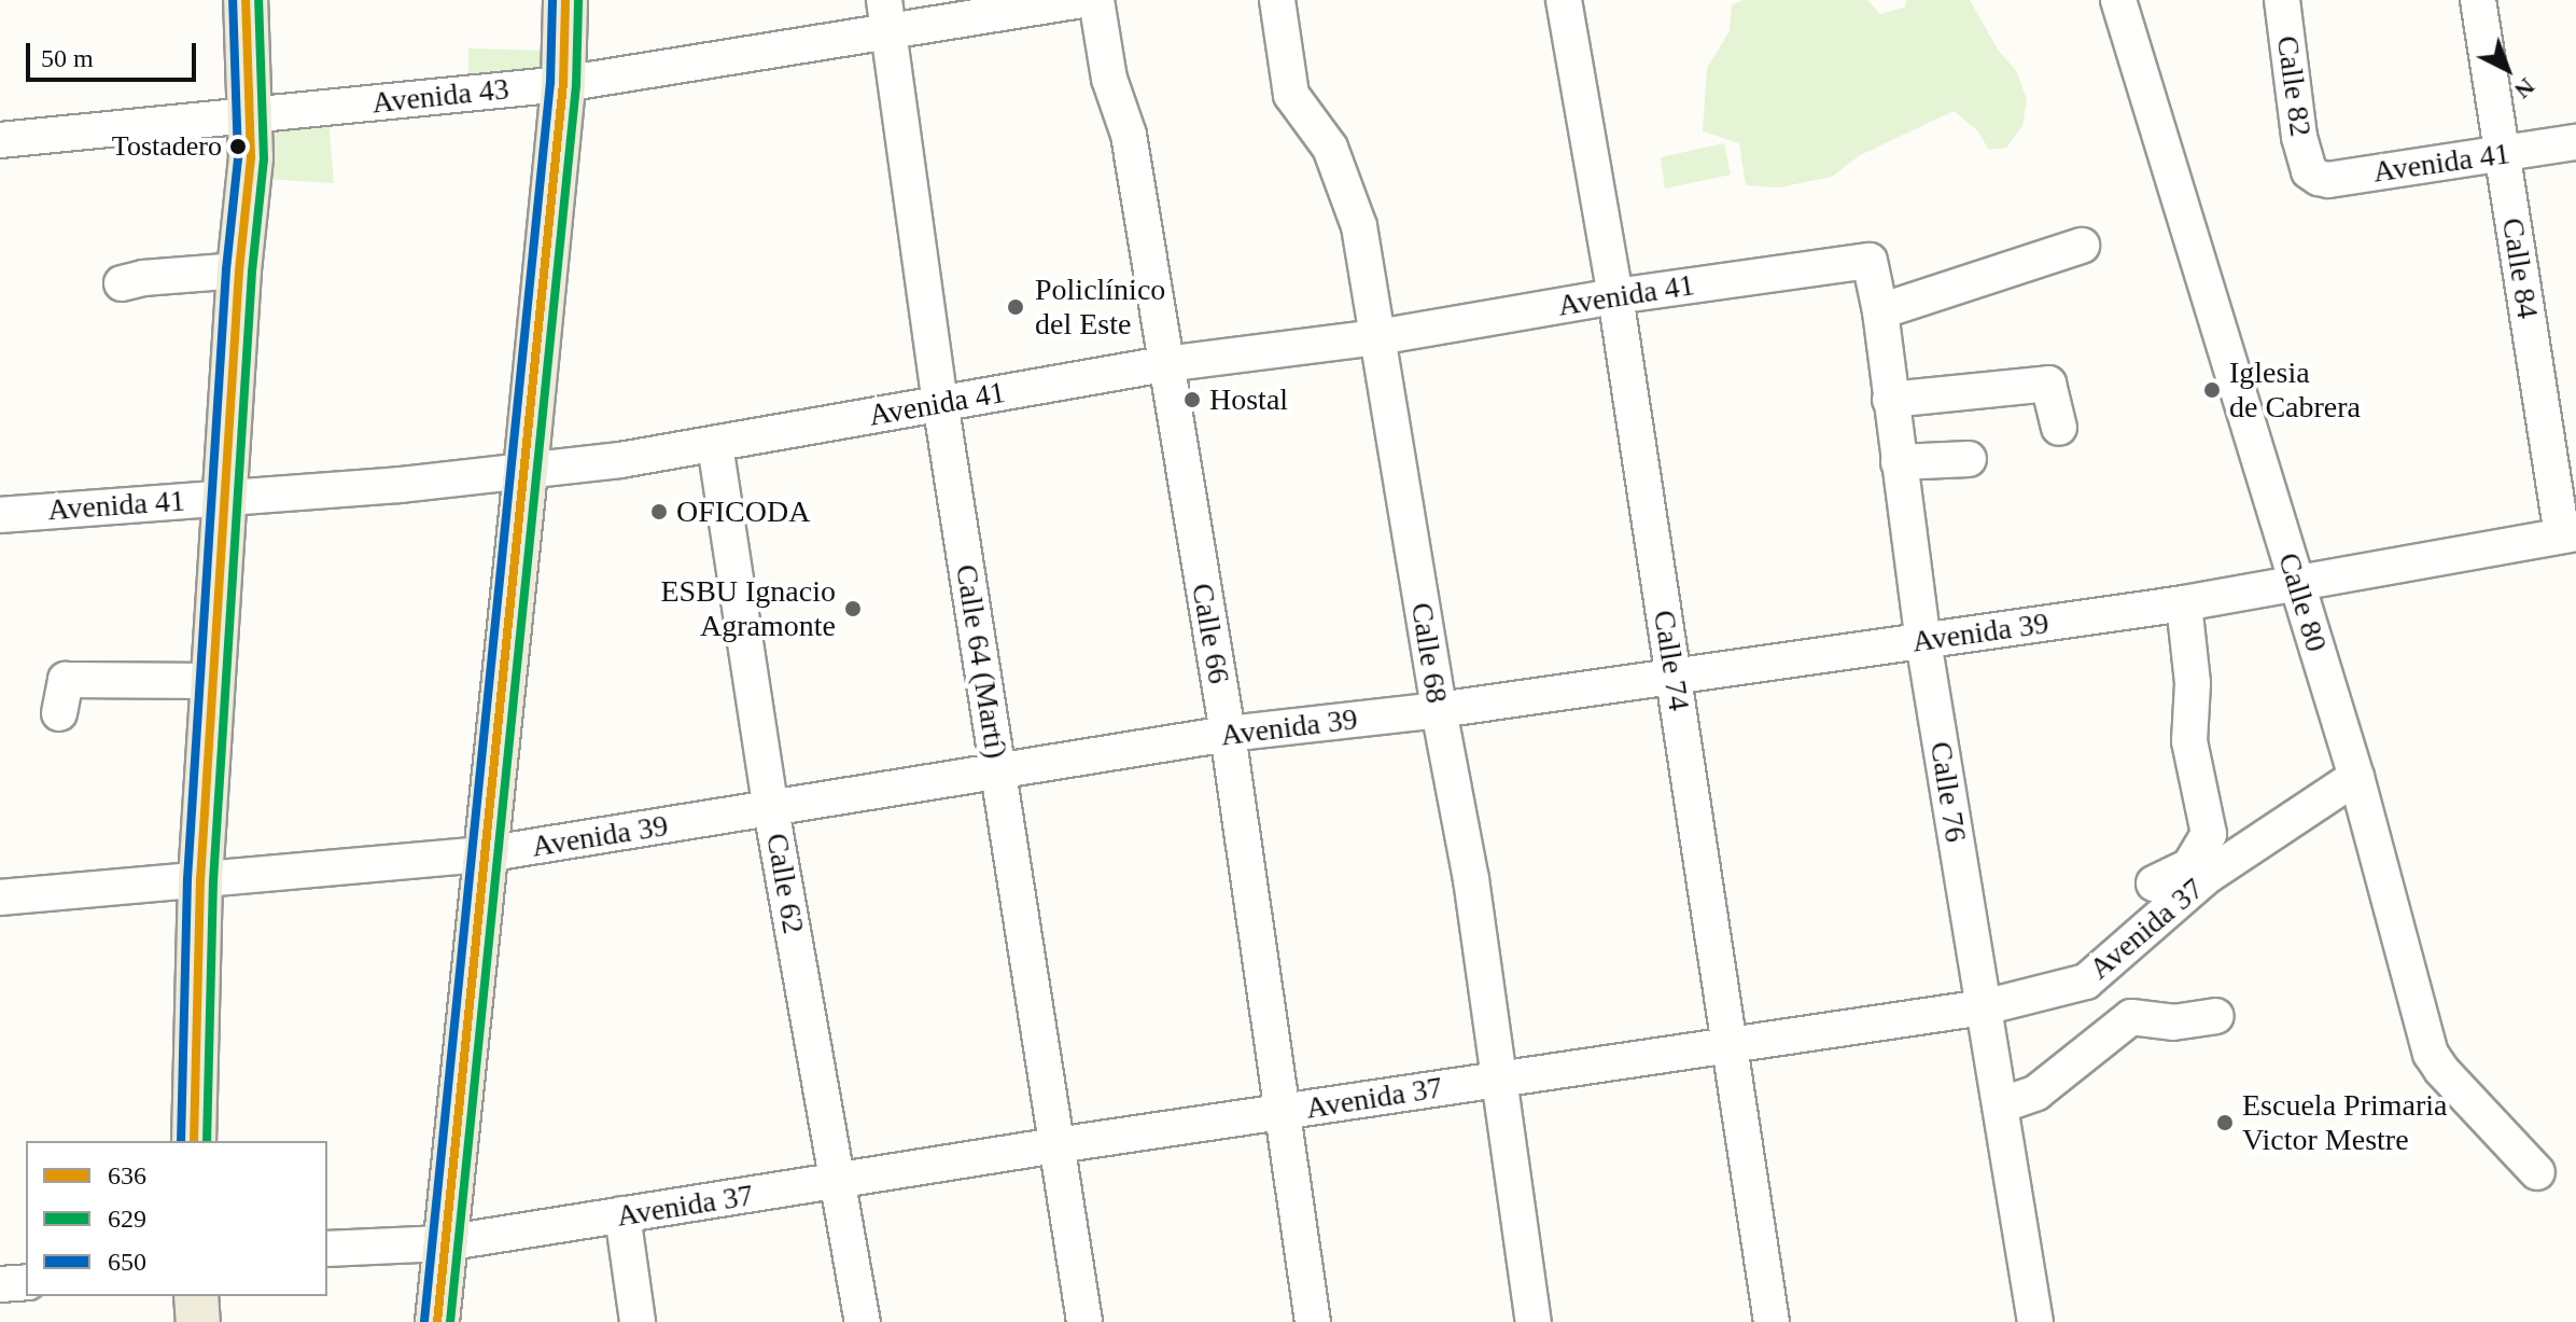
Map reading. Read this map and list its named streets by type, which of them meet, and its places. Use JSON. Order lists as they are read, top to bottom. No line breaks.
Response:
{"streets":{"street":["Calle 82","Avenida 43","Avenida 41","Calle 84","Calle 80","Avenida 39","Calle 66","Calle 68","Calle 74","Calle 64 (Martí)","Calle 76","Calle 62","Avenida 37"]},"crossings":[["Calle 82","Avenida 41"],["Avenida 43","Calle 64 (Martí)"],["Avenida 41","Calle 84"],["Avenida 41","Calle 66"],["Avenida 41","Calle 68"],["Avenida 41","Calle 74"],["Avenida 41","Calle 64 (Martí)"],["Avenida 41","Calle 76"],["Avenida 41","Calle 62"],["Calle 84","Avenida 39"],["Calle 80","Avenida 39"],["Calle 80","Avenida 37"],["Avenida 39","Calle 66"],["Avenida 39","Calle 68"],["Avenida 39","Calle 74"],["Avenida 39","Calle 64 (Martí)"],["Avenida 39","Calle 76"],["Avenida 39","Calle 62"],["Calle 66","Avenida 37"],["Calle 68","Avenida 37"],["Calle 74","Avenida 37"],["Calle 64 (Martí)","Avenida 37"],["Calle 76","Avenida 37"],["Calle 62","Avenida 37"]],"places":["Tostadero","Policlínico del Este","Iglesia de Cabrera","Hostal","OFICODA","ESBU Ignacio Agramonte","Escuela Primaria Victor Mestre"],"lines":["transit line 636","transit line 629","transit line 650"],"legend":["636","629","650"],"scale_bar":"50 m","north":"bottom right"}
